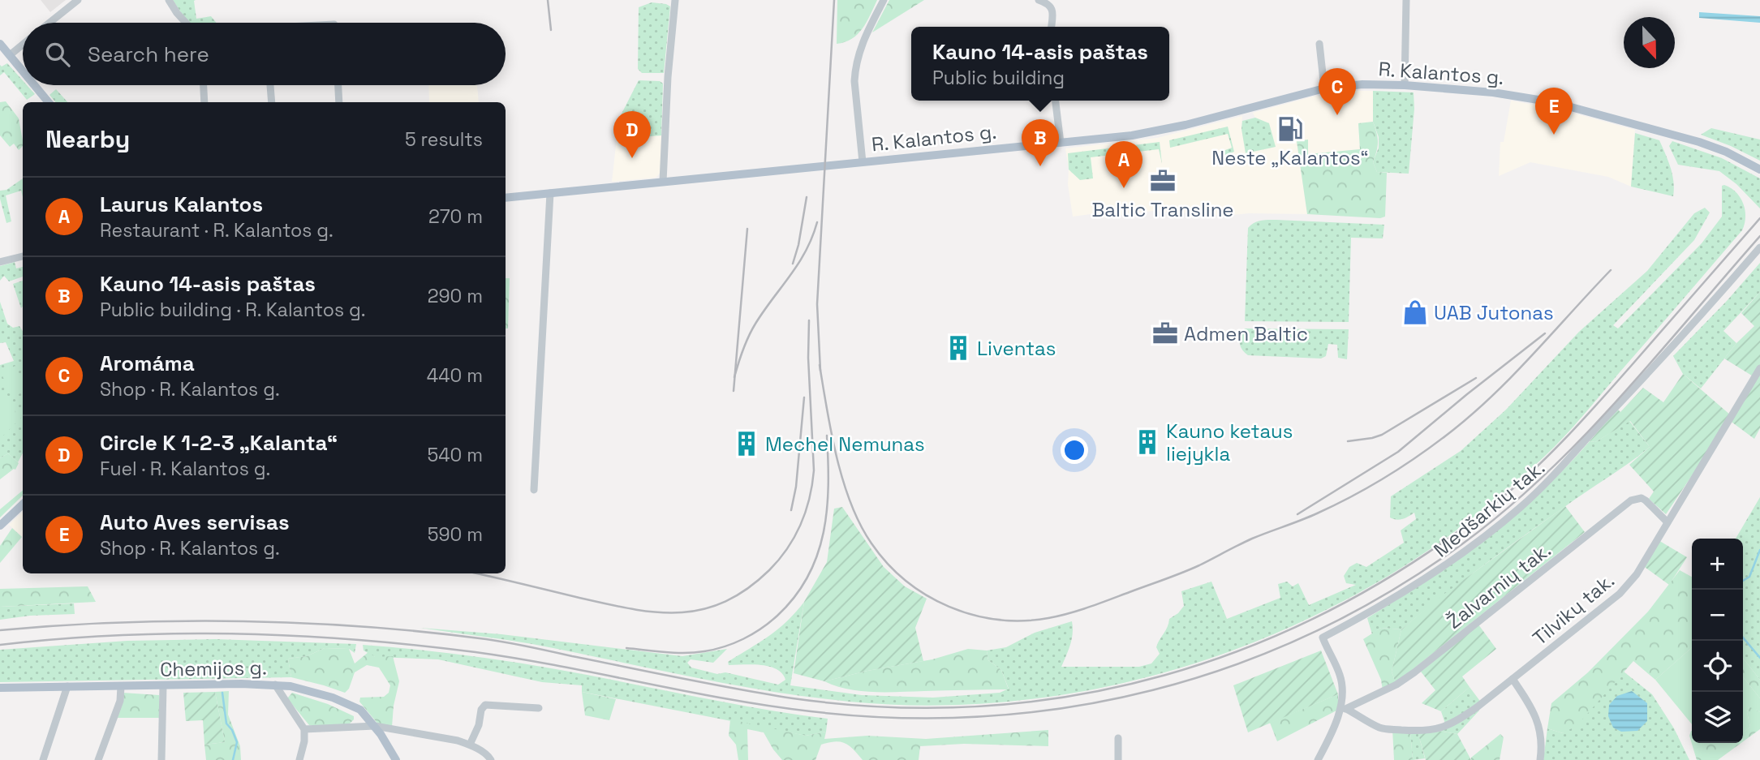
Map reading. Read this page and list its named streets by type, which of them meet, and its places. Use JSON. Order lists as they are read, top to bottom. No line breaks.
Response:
{"streets":{"main road":["R. Kalantos g.","Chemijos g."],"street":["Medšarkių tak.","Žalvarnių tak.","Tilvikų tak."]},"crossings":[["Medšarkių tak.","Žalvarnių tak."],["Medšarkių tak.","Tilvikų tak."],["Žalvarnių tak.","Tilvikų tak."]],"places":{"fuel station":["Neste „Kalantos“"],"office":["Baltic Transline","Admen Baltic"],"shop":["UAB Jutonas"],"building":["Liventas","Kauno ketaus liejykla","Mechel Nemunas"]},"north":"bottom","page":{"search":"Search here","popup":["Kauno 14-asis paštas","Public building"],"pins":["C","E","D","B","A"],"heading":["Nearby","5 results"],"list":[{"mark":"A","name":"Laurus Kalantos","note":"Restaurant · R. Kalantos g.","value":"270 m"},{"mark":"B","name":"Kauno 14-asis paštas","note":"Public building · R. Kalantos g.","value":"290 m"},{"mark":"C","name":"Aromáma","note":"Shop · R. Kalantos g.","value":"440 m"},{"mark":"D","name":"Circle K 1-2-3 „Kalanta“","note":"Fuel · R. Kalantos g.","value":"540 m"},{"mark":"E","name":"Auto Aves servisas","note":"Shop · R. Kalantos g.","value":"590 m"}],"map_buttons":["+","−"]}}
